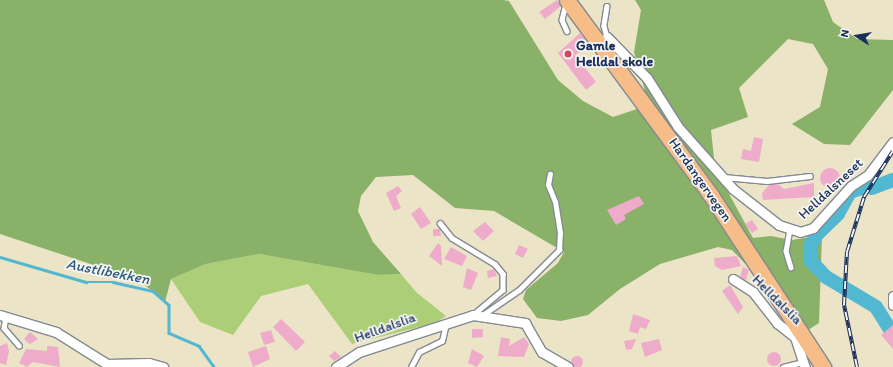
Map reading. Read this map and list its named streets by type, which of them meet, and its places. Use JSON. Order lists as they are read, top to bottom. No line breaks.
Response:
{"streets":{"main road":["Hardangervegen"],"street":["Helldalsneset","Helldalslia"]},"water":["Austlibekken"],"places":["Gamle Helldal skole"],"north":"left"}
